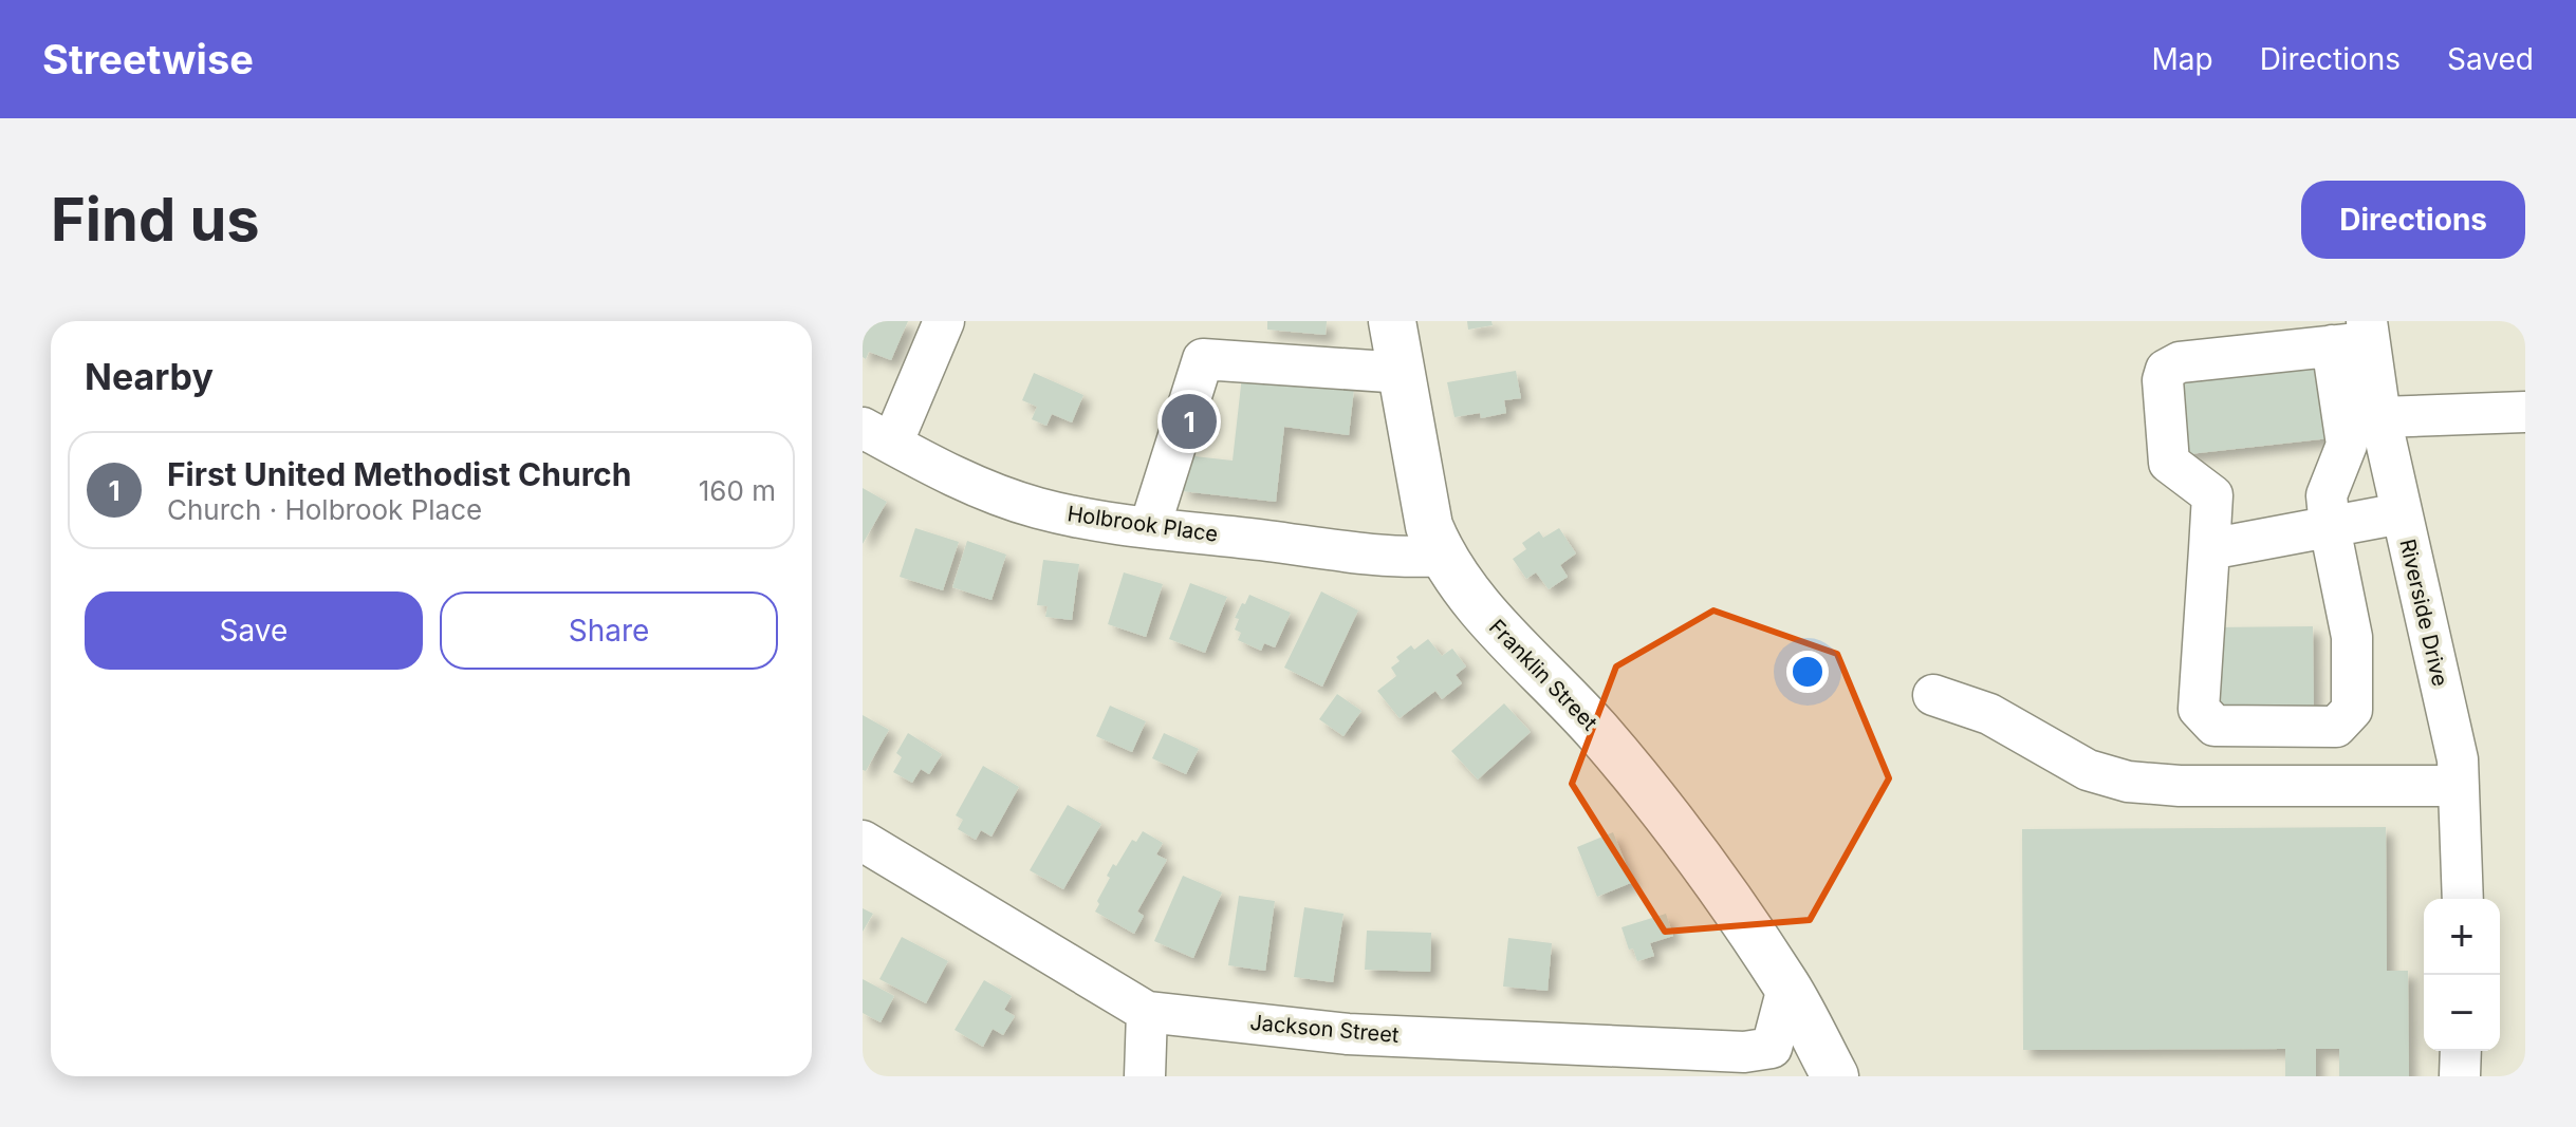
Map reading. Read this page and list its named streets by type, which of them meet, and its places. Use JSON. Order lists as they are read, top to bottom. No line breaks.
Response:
{"streets":{"main road":["Franklin Street"],"street":["Holbrook Place","Riverside Drive","Jackson Street"]},"crossings":[["Holbrook Place","Franklin Street"],["Franklin Street","Jackson Street"]],"page":{"header":"Streetwise","nav":["Map","Directions","Saved"],"buttons":["Directions",["Save","Share"]],"title":"Find us","heading":"Nearby","pins":"1","list":[{"mark":"1","name":"First United Methodist Church","note":"Church · Holbrook Place","value":"160 m"}],"map_buttons":["+","−"]}}
